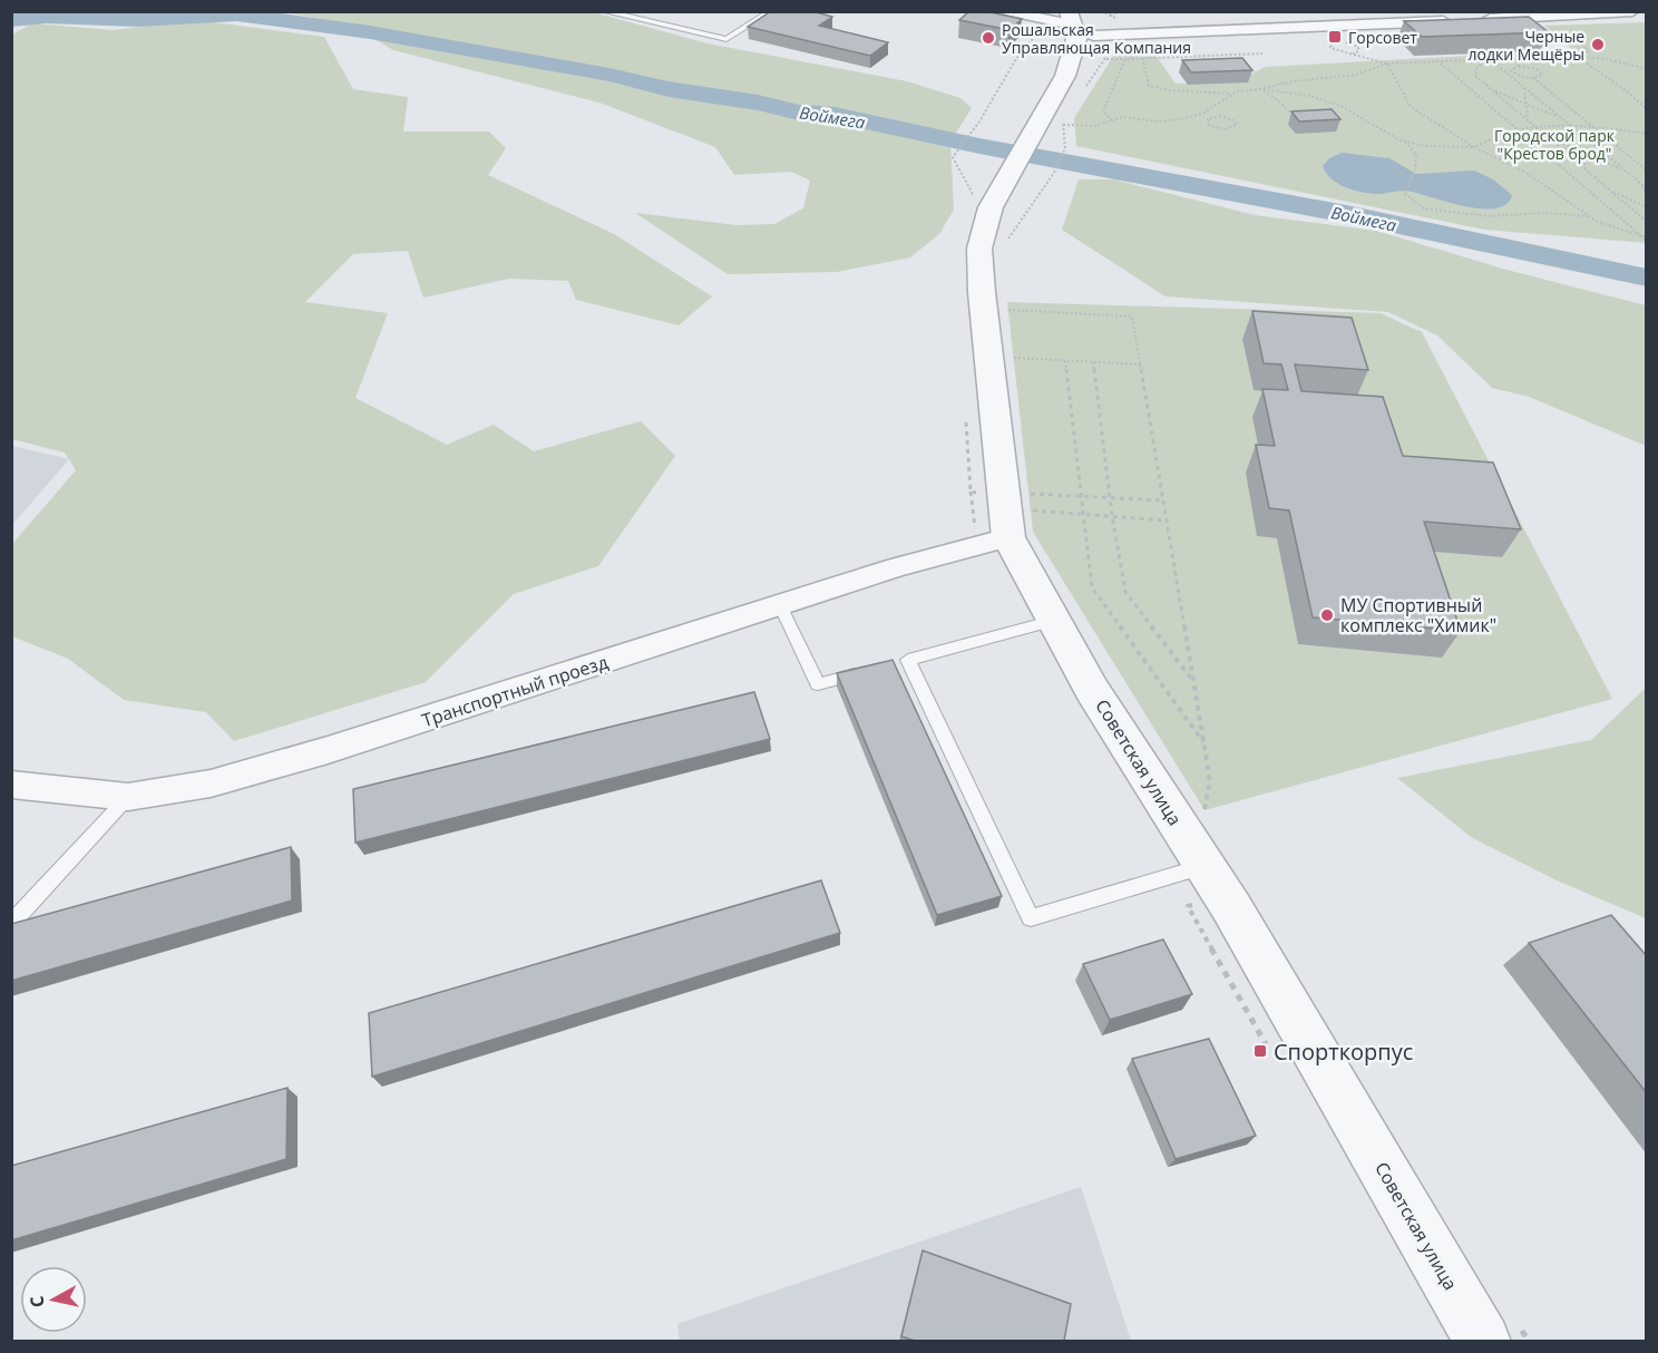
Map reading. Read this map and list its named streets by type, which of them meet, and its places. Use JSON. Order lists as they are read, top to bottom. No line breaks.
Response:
{"streets":{"street":["Транспортный проезд","Советская улица"]},"crossings":[["Транспортный проезд","Советская улица"]],"water":["Воймега"],"parks":["Городской парк \"Крестов брод\""],"places":{"transit":["Горсовет","Спорткорпус"],"other":["Рошальская Управляющая Компания","Черные лодки Мещёры","МУ Спортивный комплекс \"Химик\""]},"north":"left"}
